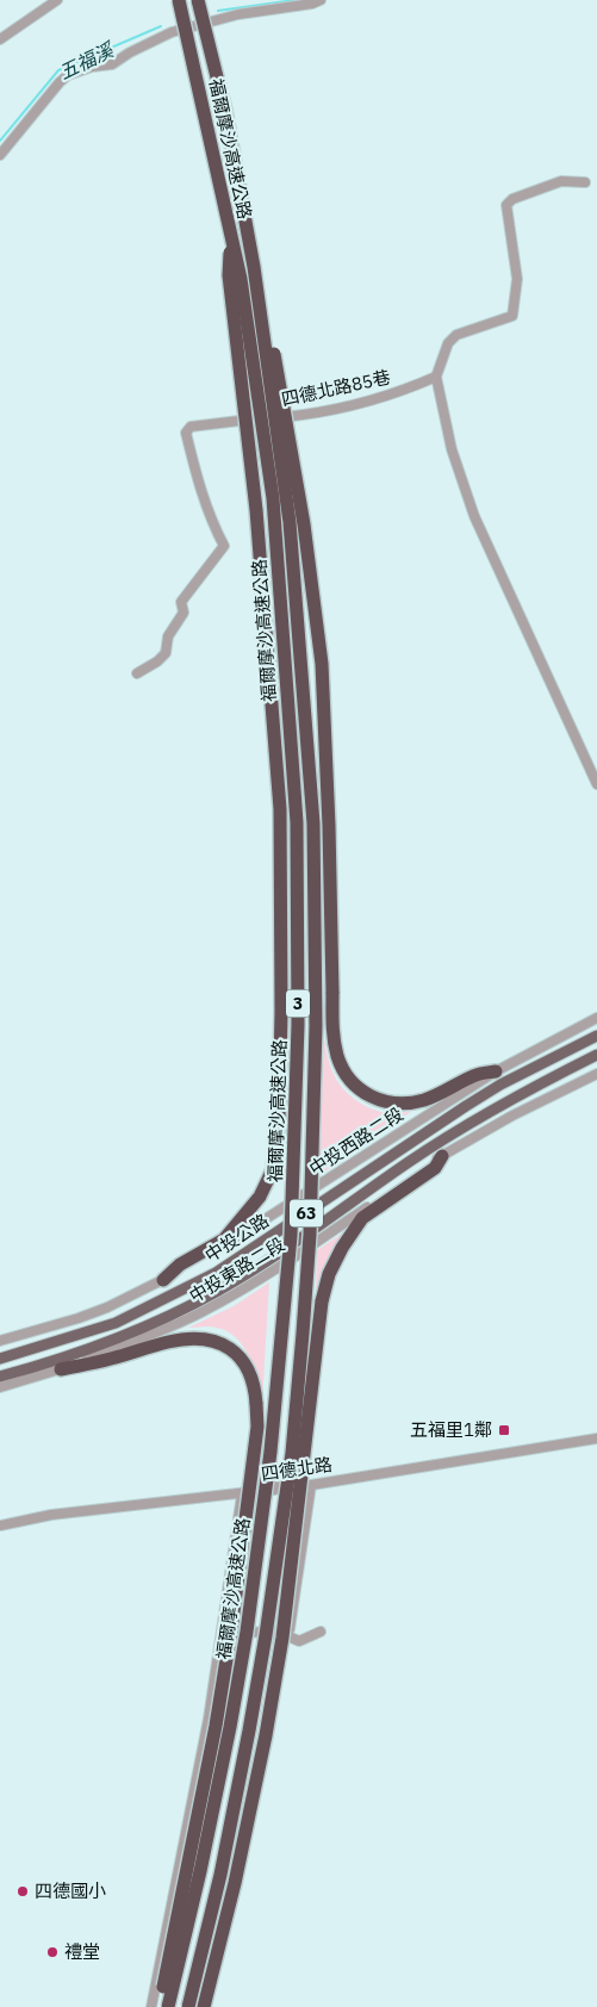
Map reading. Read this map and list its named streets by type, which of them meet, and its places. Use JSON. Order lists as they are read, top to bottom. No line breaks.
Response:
{"streets":{"highway":["福爾摩沙高速公路","3"],"main road":["63","中投公路"],"street":["四德北路85巷","中投西路二段","中投東路二段","四德北路"]},"water":["五福溪"],"places":{"transit":["五福里1鄰"],"other":["四德國小","禮堂"]}}
